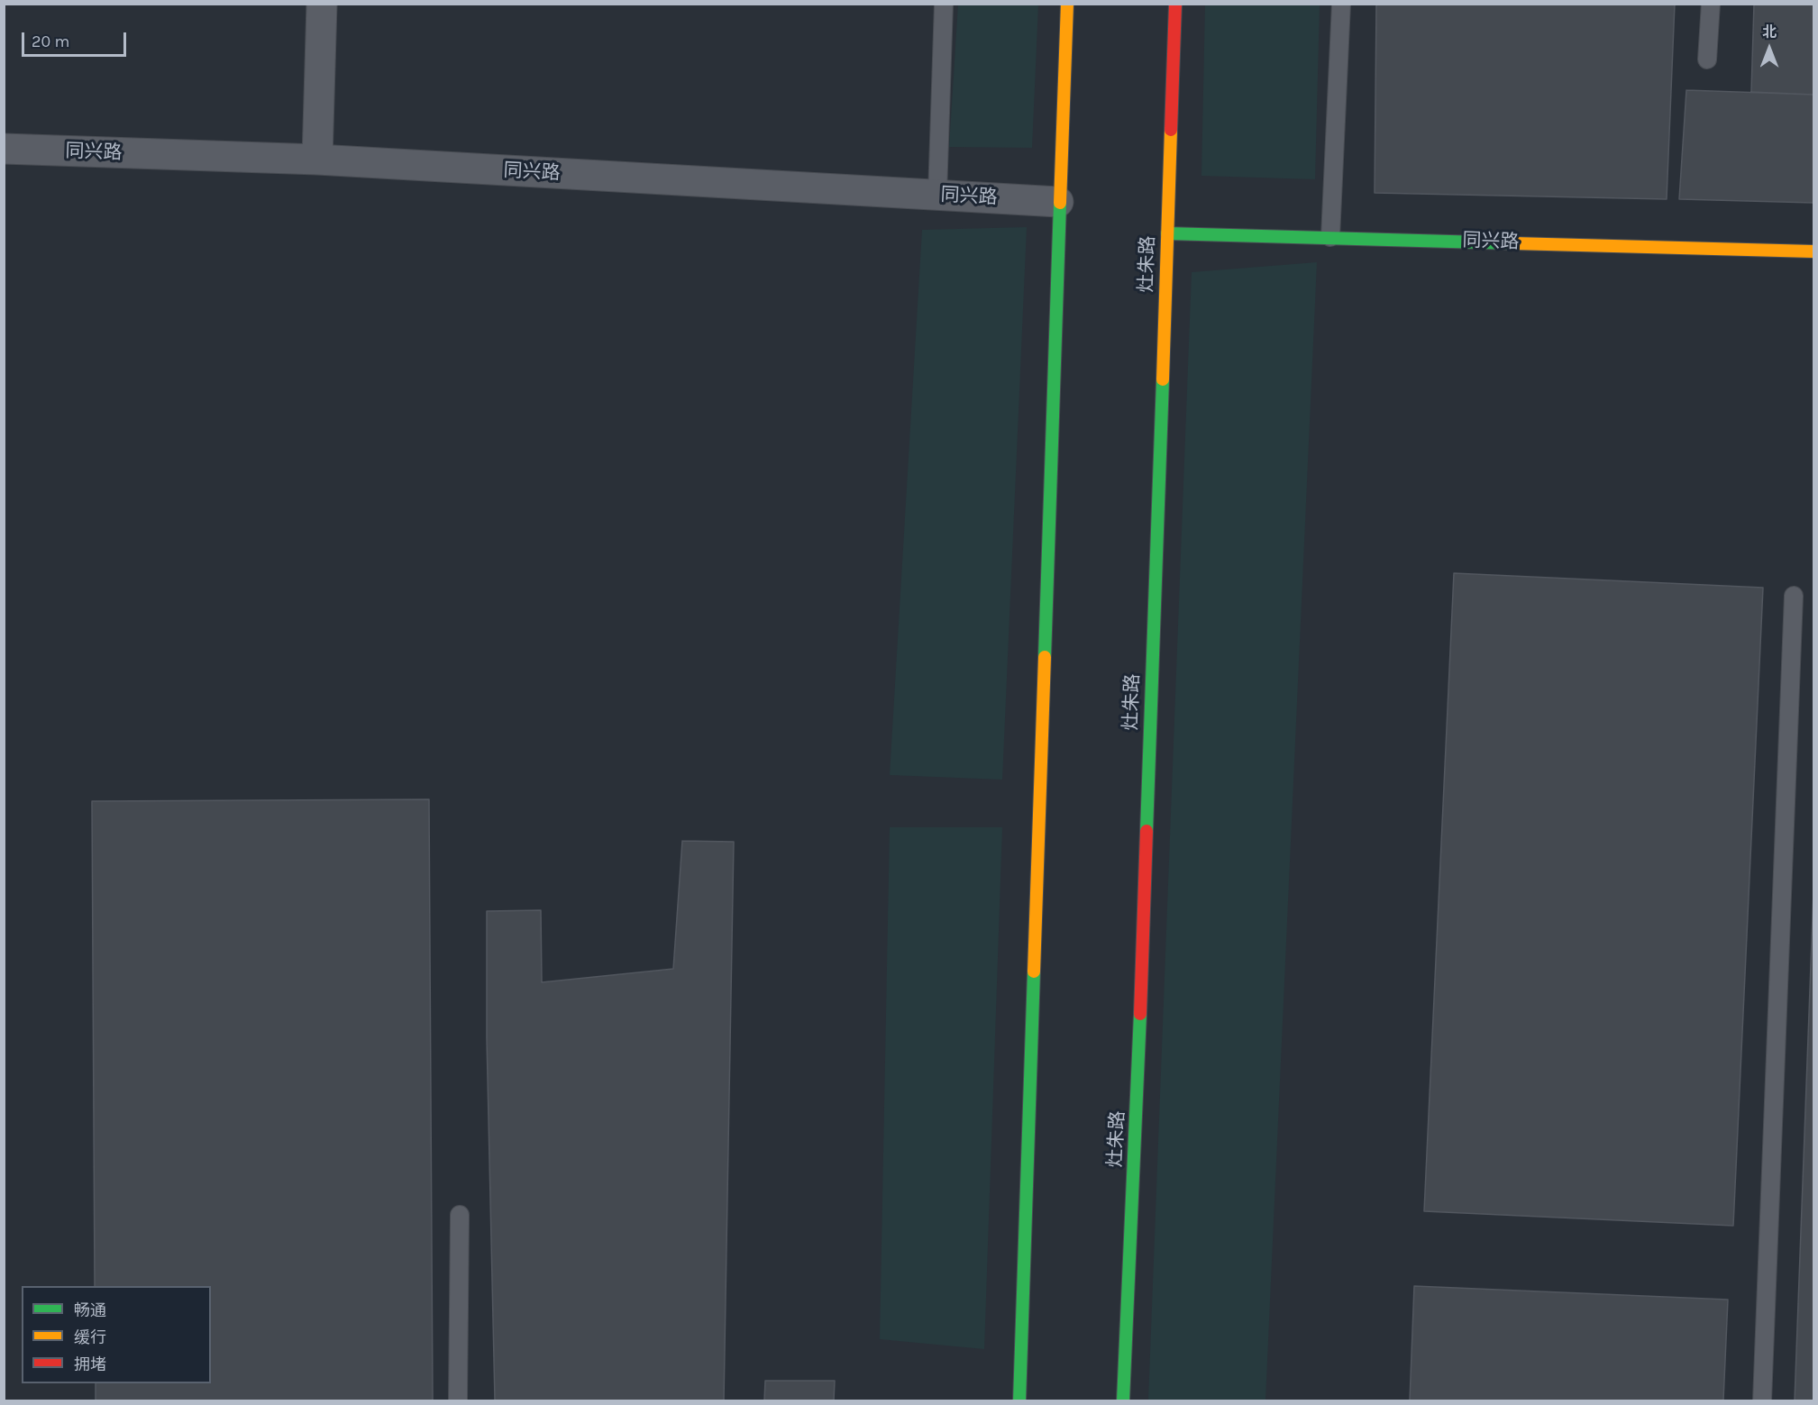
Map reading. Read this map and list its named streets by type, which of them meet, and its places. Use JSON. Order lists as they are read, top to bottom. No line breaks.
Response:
{"streets":{"main road":["同兴路","灶朱路"]},"crossings":[["同兴路","灶朱路"]],"legend":["畅通","缓行","拥堵"],"scale_bar":"20 m","north":"top"}
